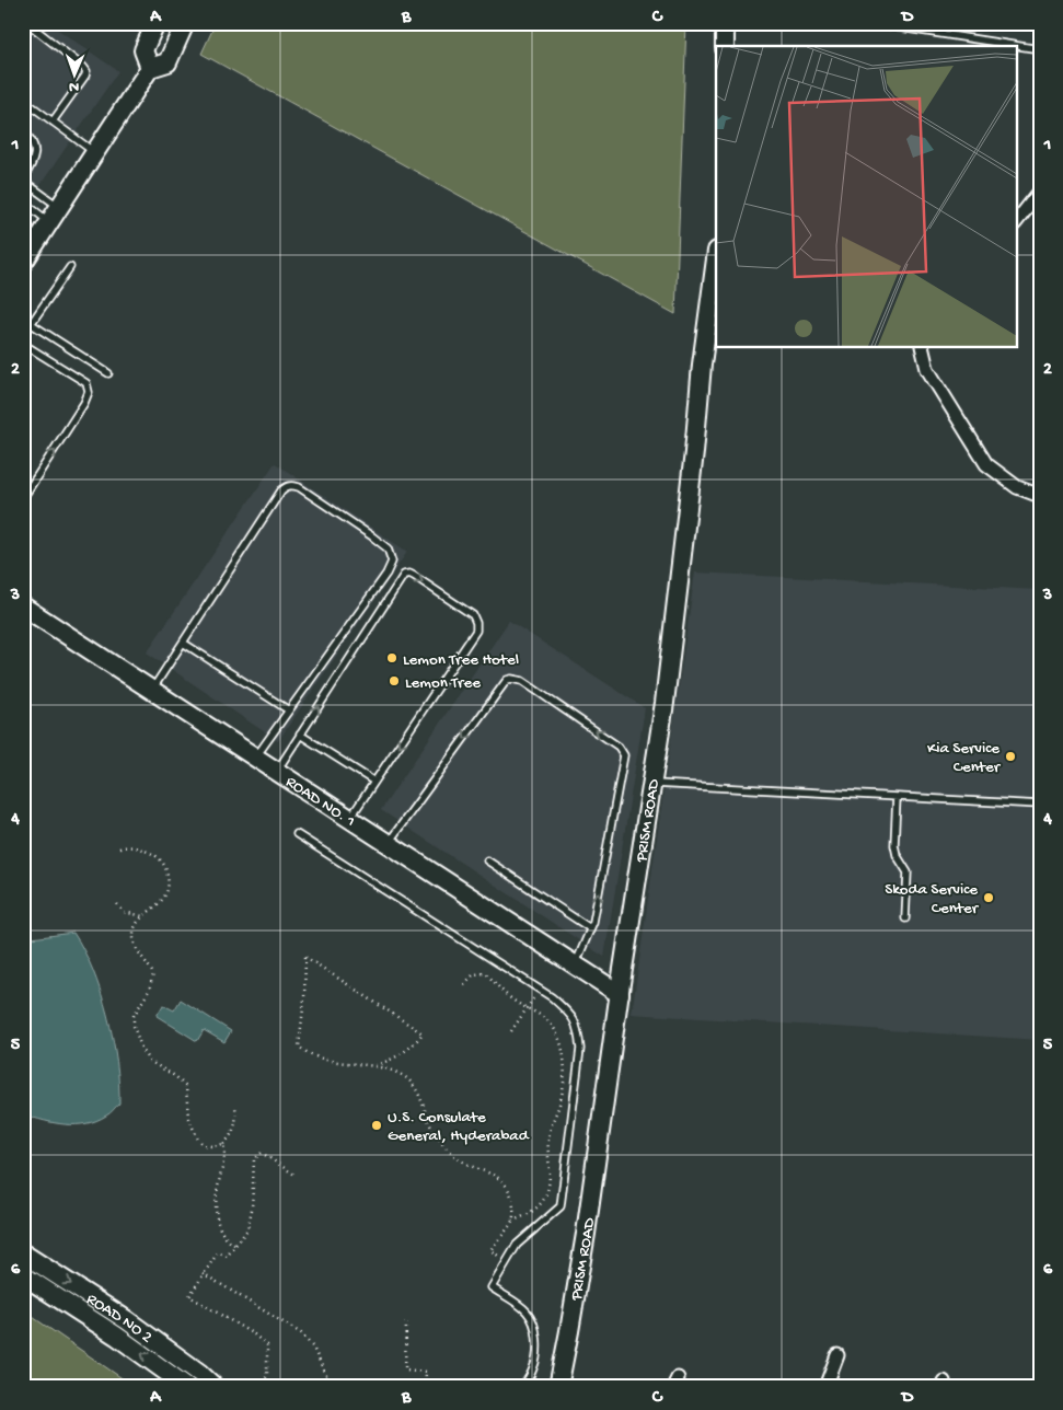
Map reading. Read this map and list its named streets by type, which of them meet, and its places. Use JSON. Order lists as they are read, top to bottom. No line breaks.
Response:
{"streets":{"street":["ROAD NO. 1","PRISM ROAD","ROAD NO 2"]},"crossings":[["ROAD NO. 1","PRISM ROAD"]],"places":["Lemon Tree Hotel","Lemon Tree","Kia Service Center","Skoda Service Center","U.S. Consulate General, Hyderabad"],"north":"bottom","grid":{"columns":["A","B","C","D"],"rows":["1","2","3","4","5","6"]}}
